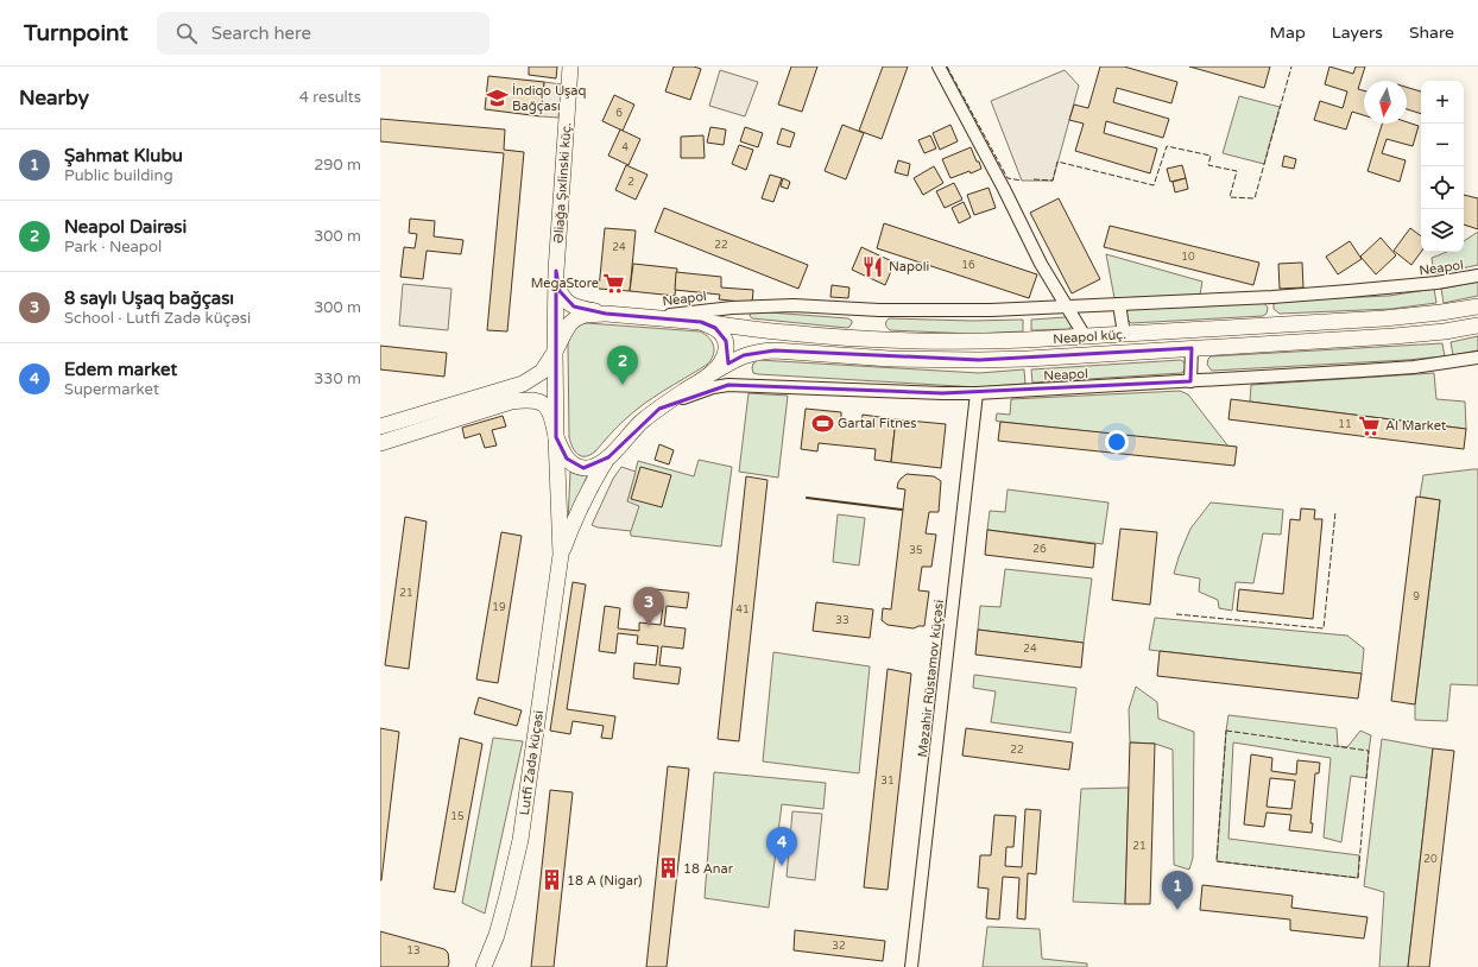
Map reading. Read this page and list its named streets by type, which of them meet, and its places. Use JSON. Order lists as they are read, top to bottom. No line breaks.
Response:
{"streets":{"main road":["Əliağa Şıxlinski küç.","Neapol küç.","Lutfi Zadə küçəsi"],"street":["Neapol","Məzahir Rüstəmov küçəsi"]},"crossings":[["Neapol","Neapol küç."],["Neapol","Məzahir Rüstəmov küçəsi"]],"places":{"school or university":["İndiqo Uşaq Bağçası"],"restaurant":["Napoli"],"supermarket":["MegaStore","Al Market"],"sports":["Gartal Fitnes"],"building":["18 Anar","18 A (Nigar)"]},"house_numbers":["6","4","2","22","24","10","16","11","26","35","21","9","19","41","33","24","22","31","15","21","20","32","13"],"north":"bottom","page":{"header":"Turnpoint","search":"Search here","nav":["Map","Layers","Share"],"heading":["Nearby","4 results"],"map_buttons":["+","−"],"list":[{"mark":"1","name":"Şahmat Klubu","note":"Public building","value":"290 m"},{"mark":"2","name":"Neapol Dairəsi","note":"Park · Neapol","value":"300 m"},{"mark":"3","name":"8 saylı Uşaq bağçası","note":"School · Lutfi Zadə küçəsi","value":"300 m"},{"mark":"4","name":"Edem market","note":"Supermarket","value":"330 m"}],"pins":["2","3","4","1"]}}
